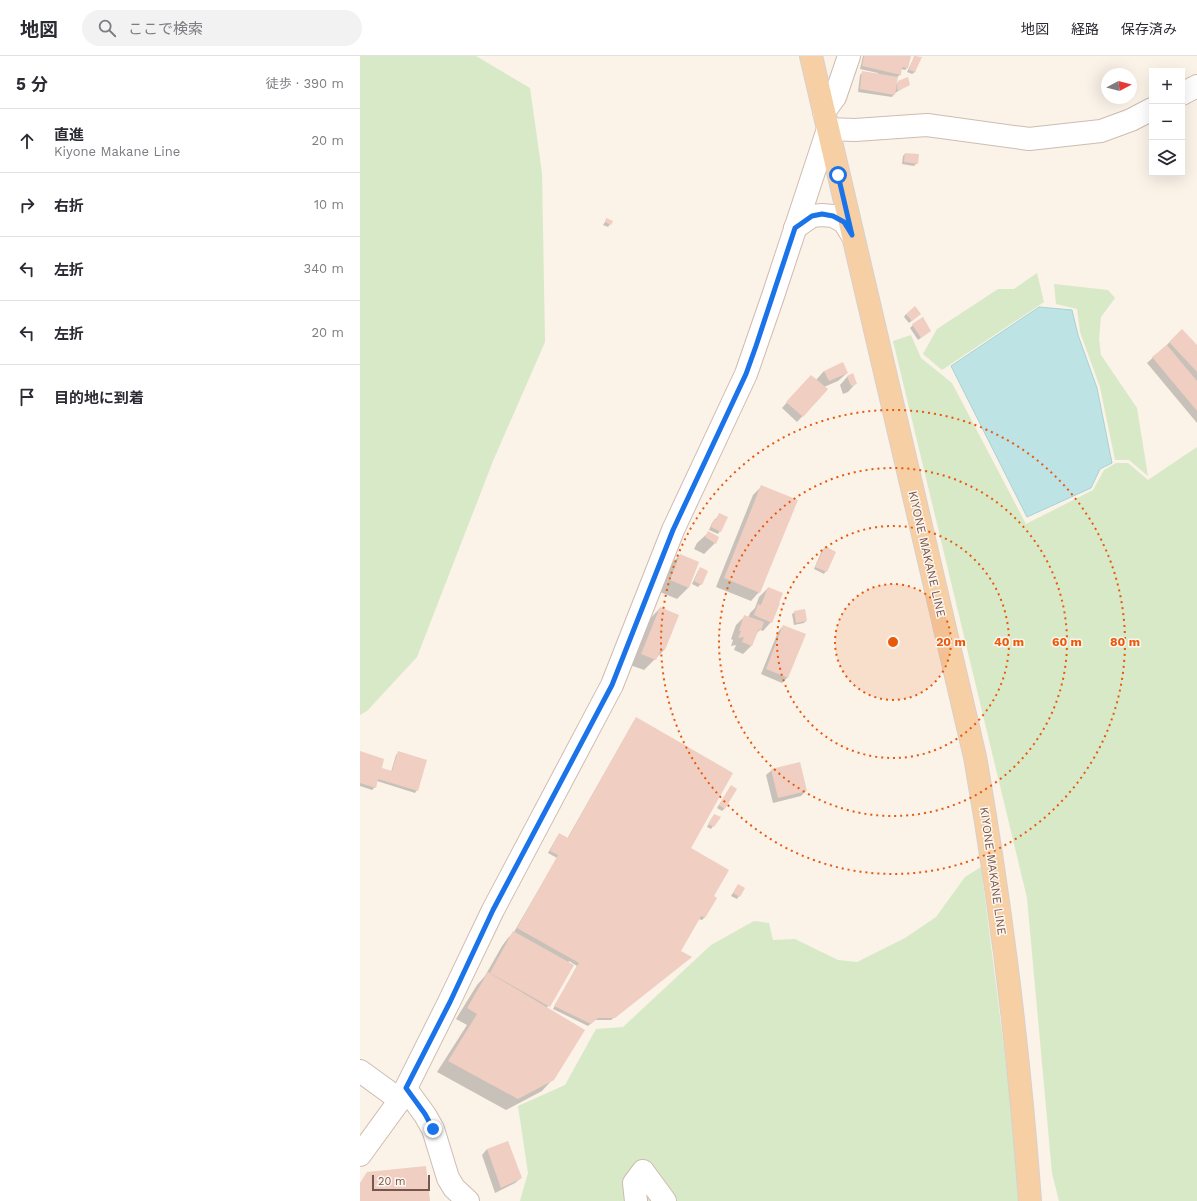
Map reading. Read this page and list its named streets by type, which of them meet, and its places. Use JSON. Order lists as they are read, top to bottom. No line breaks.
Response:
{"streets":{"main road":["KIYONE MAKANE LINE"]},"scale_bar":"20 m","north":"right","page":{"header":"地図","search":"ここで検索","nav":["地図","経路","保存済み"],"heading":["5 分","徒歩 · 390 m"],"map_buttons":["+","−"],"list":[["直進","Kiyone Makane Line","20 m"],["右折","10 m"],["左折","340 m"],["左折","20 m"],"目的地に到着"],"scale":"20 m"},"rings":["20 m","40 m","60 m","80 m"]}
